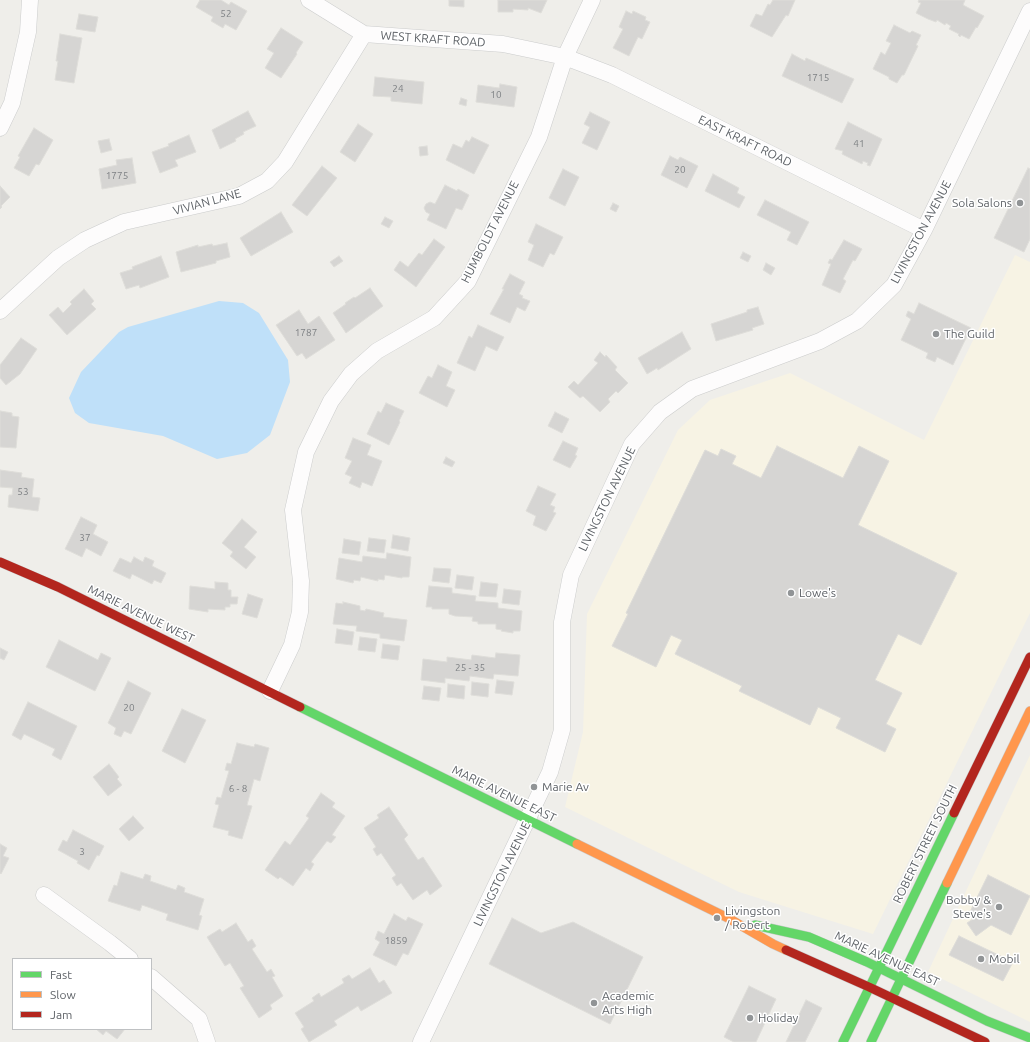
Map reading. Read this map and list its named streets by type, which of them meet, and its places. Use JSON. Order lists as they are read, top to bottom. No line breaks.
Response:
{"streets":{"street":["WEST KRAFT ROAD","EAST KRAFT ROAD","VIVIAN LANE","HUMBOLDT AVENUE","LIVINGSTON AVENUE","MARIE AVENUE WEST","MARIE AVENUE EAST","ROBERT STREET SOUTH"]},"crossings":[["WEST KRAFT ROAD","EAST KRAFT ROAD"],["WEST KRAFT ROAD","VIVIAN LANE"],["WEST KRAFT ROAD","HUMBOLDT AVENUE"],["EAST KRAFT ROAD","HUMBOLDT AVENUE"],["EAST KRAFT ROAD","LIVINGSTON AVENUE"],["HUMBOLDT AVENUE","MARIE AVENUE WEST"],["HUMBOLDT AVENUE","MARIE AVENUE EAST"],["LIVINGSTON AVENUE","MARIE AVENUE EAST"],["MARIE AVENUE WEST","MARIE AVENUE EAST"],["MARIE AVENUE EAST","ROBERT STREET SOUTH"]],"places":["Sola Salons","The Guild","Lowe's","Marie Av","Bobby & Steve's","Livingston / Robert","Mobil","Academic Arts High","Holiday"],"house_numbers":["52","1715","24","10","41","20","1775","1787","53","37","25 - 35","20","6 - 8","3","1859"],"legend":["Fast","Slow","Jam"]}
